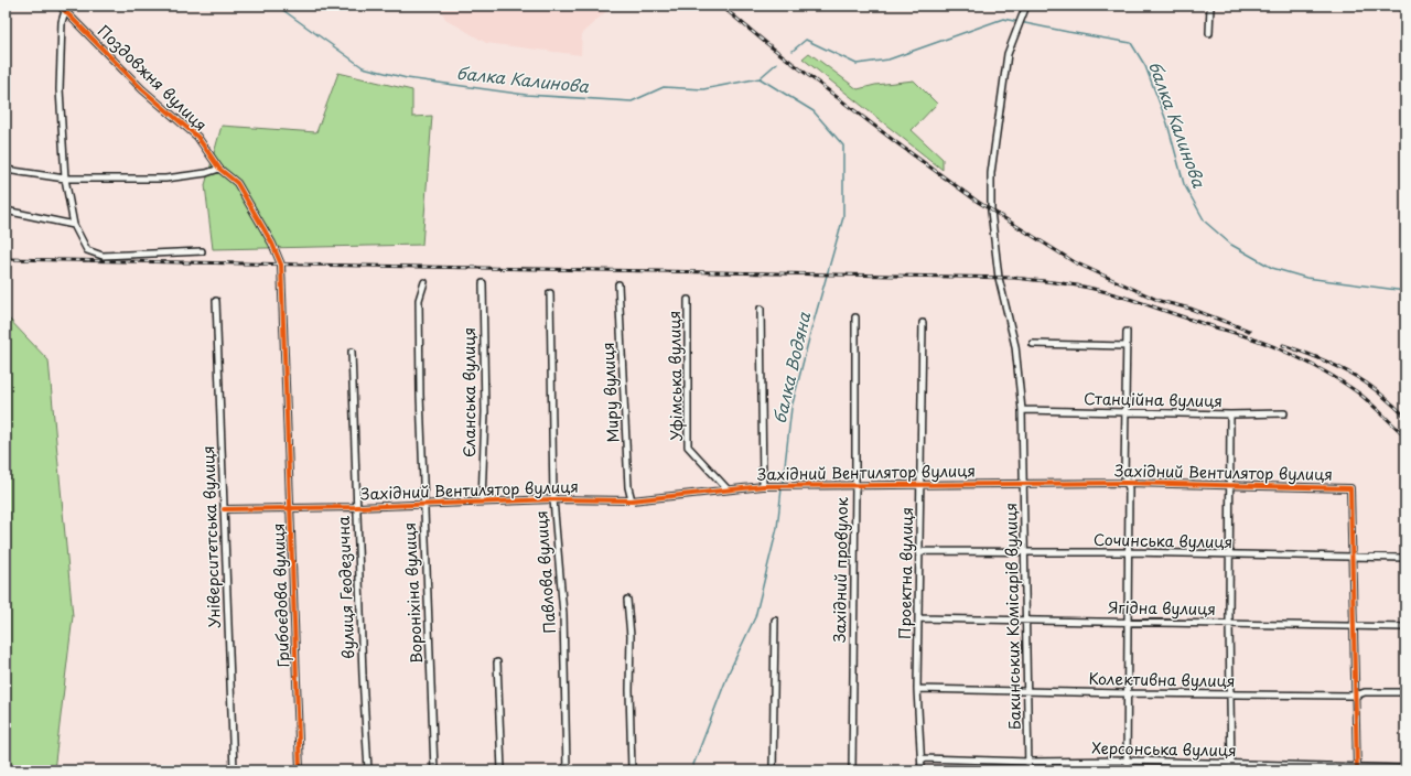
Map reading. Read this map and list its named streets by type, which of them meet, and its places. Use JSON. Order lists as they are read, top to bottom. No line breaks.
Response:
{"streets":{"street":["Поздовжня вулиця","Уфімська вулиця","Єланська вулиця","Миру вулиця","Станційна вулиця","Західний Вентилятор вулиця","Університетська вулиця","Сочинська вулиця","Західний провулок","Павлова вулиця","Проектна вулиця","вулиця Геодезична","Вороніхіна вулиця","Грибоєдова вулиця","Ягідна вулиця","Бакинських Комісарів вулиця","Колективна вулиця","Херсонська вулиця"]},"crossings":[["Поздовжня вулиця","Грибоєдова вулиця"],["Уфімська вулиця","Західний Вентилятор вулиця"],["Єланська вулиця","Західний Вентилятор вулиця"],["Миру вулиця","Західний Вентилятор вулиця"],["Станційна вулиця","Бакинських Комісарів вулиця"],["Західний Вентилятор вулиця","Університетська вулиця"],["Західний Вентилятор вулиця","Сочинська вулиця"],["Західний Вентилятор вулиця","Західний провулок"],["Західний Вентилятор вулиця","Павлова вулиця"],["Західний Вентилятор вулиця","Проектна вулиця"],["Західний Вентилятор вулиця","вулиця Геодезична"],["Західний Вентилятор вулиця","Вороніхіна вулиця"],["Західний Вентилятор вулиця","Грибоєдова вулиця"],["Західний Вентилятор вулиця","Бакинських Комісарів вулиця"],["Сочинська вулиця","Проектна вулиця"],["Сочинська вулиця","Бакинських Комісарів вулиця"],["Проектна вулиця","Ягідна вулиця"],["Проектна вулиця","Колективна вулиця"],["Проектна вулиця","Херсонська вулиця"],["Ягідна вулиця","Бакинських Комісарів вулиця"],["Бакинських Комісарів вулиця","Колективна вулиця"],["Бакинських Комісарів вулиця","Херсонська вулиця"]],"water":["балка Калинова","балка Водяна"]}
